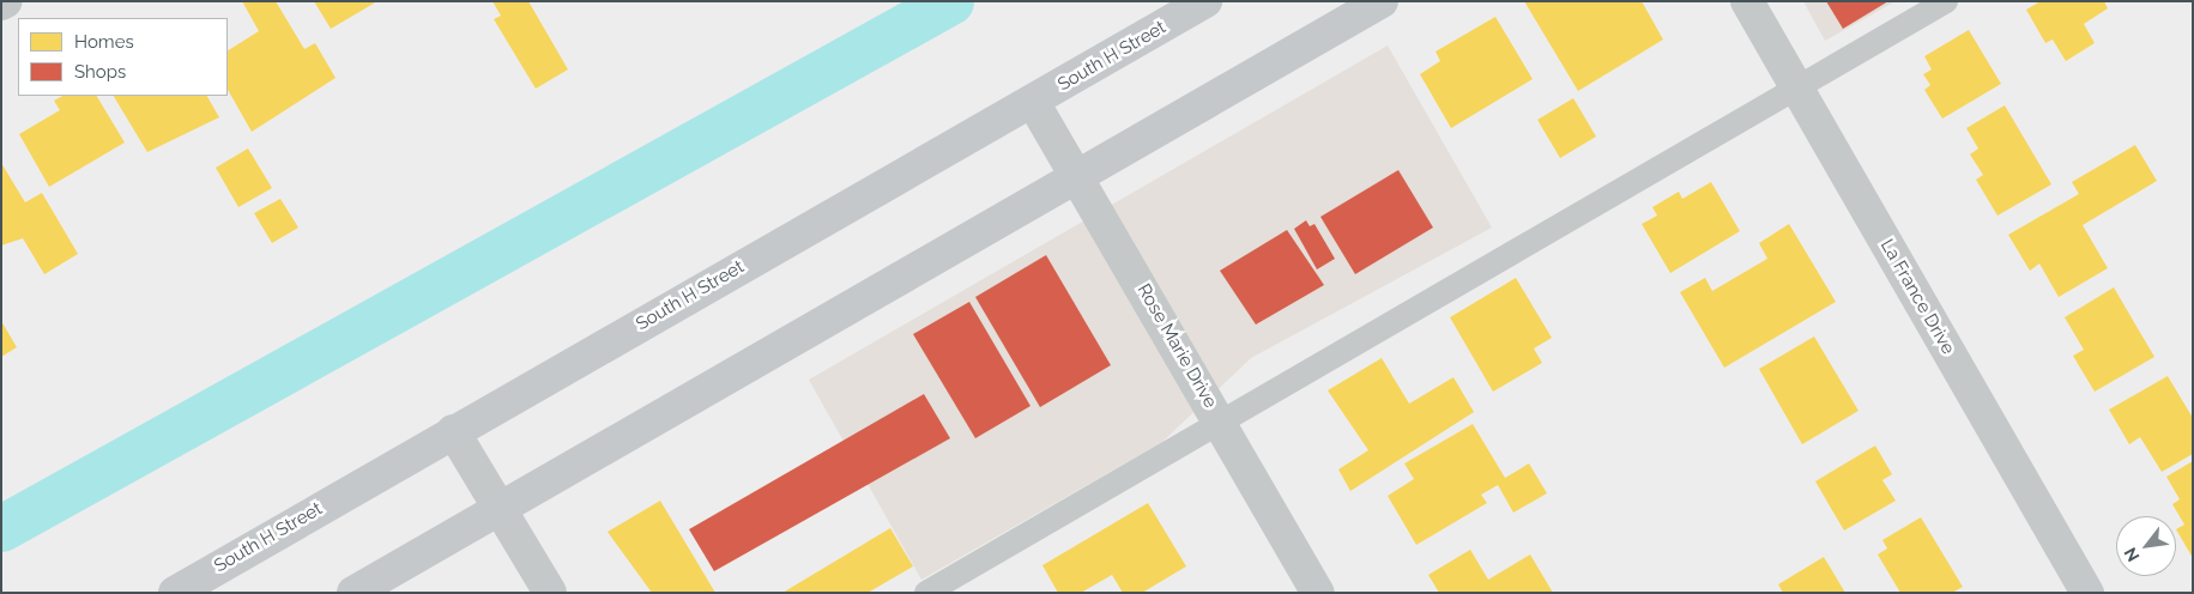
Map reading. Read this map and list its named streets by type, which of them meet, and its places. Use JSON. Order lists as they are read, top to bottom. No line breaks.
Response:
{"streets":{"street":["South H Street","La France Drive","Rose Marie Drive"]},"crossings":[["South H Street","Rose Marie Drive"]],"legend":["Homes","Shops"],"north":"bottom left"}
